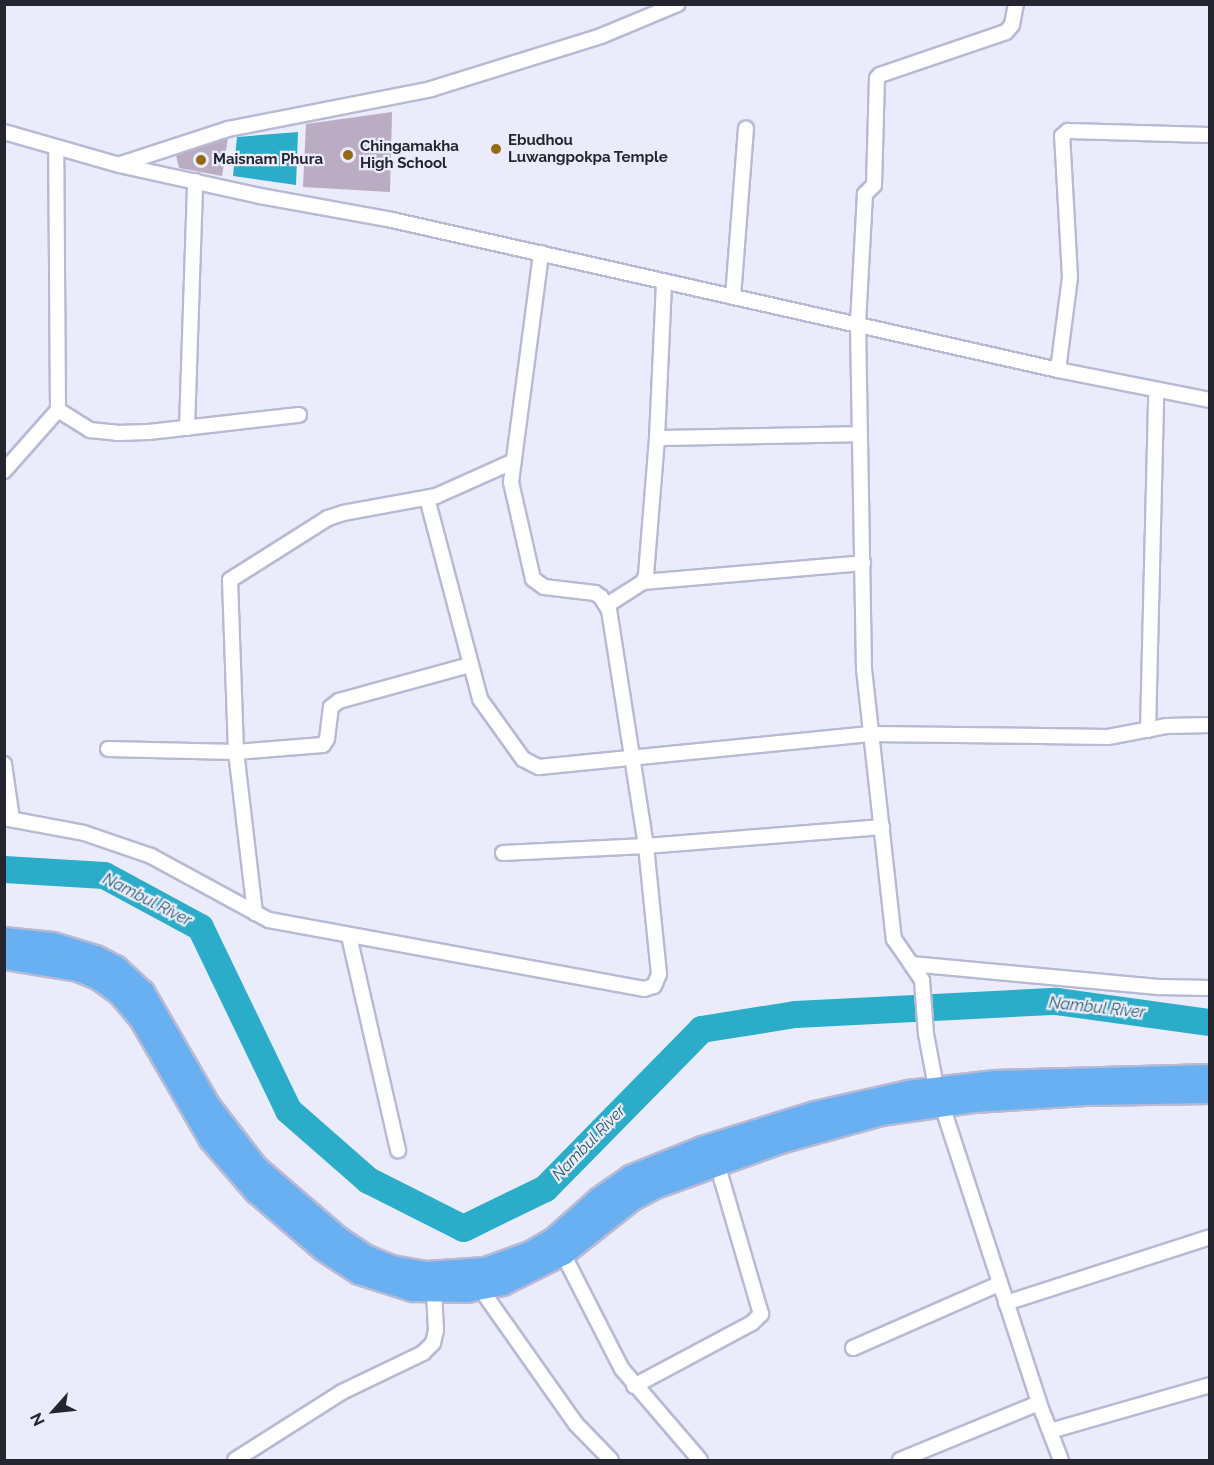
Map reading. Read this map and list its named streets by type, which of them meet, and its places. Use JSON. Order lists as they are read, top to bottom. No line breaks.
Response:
{"water":["Nambul River"],"places":["Ebudhou Luwangpokpa Temple","Chingamakha High School","Maisnam Phura"],"north":"bottom left"}
